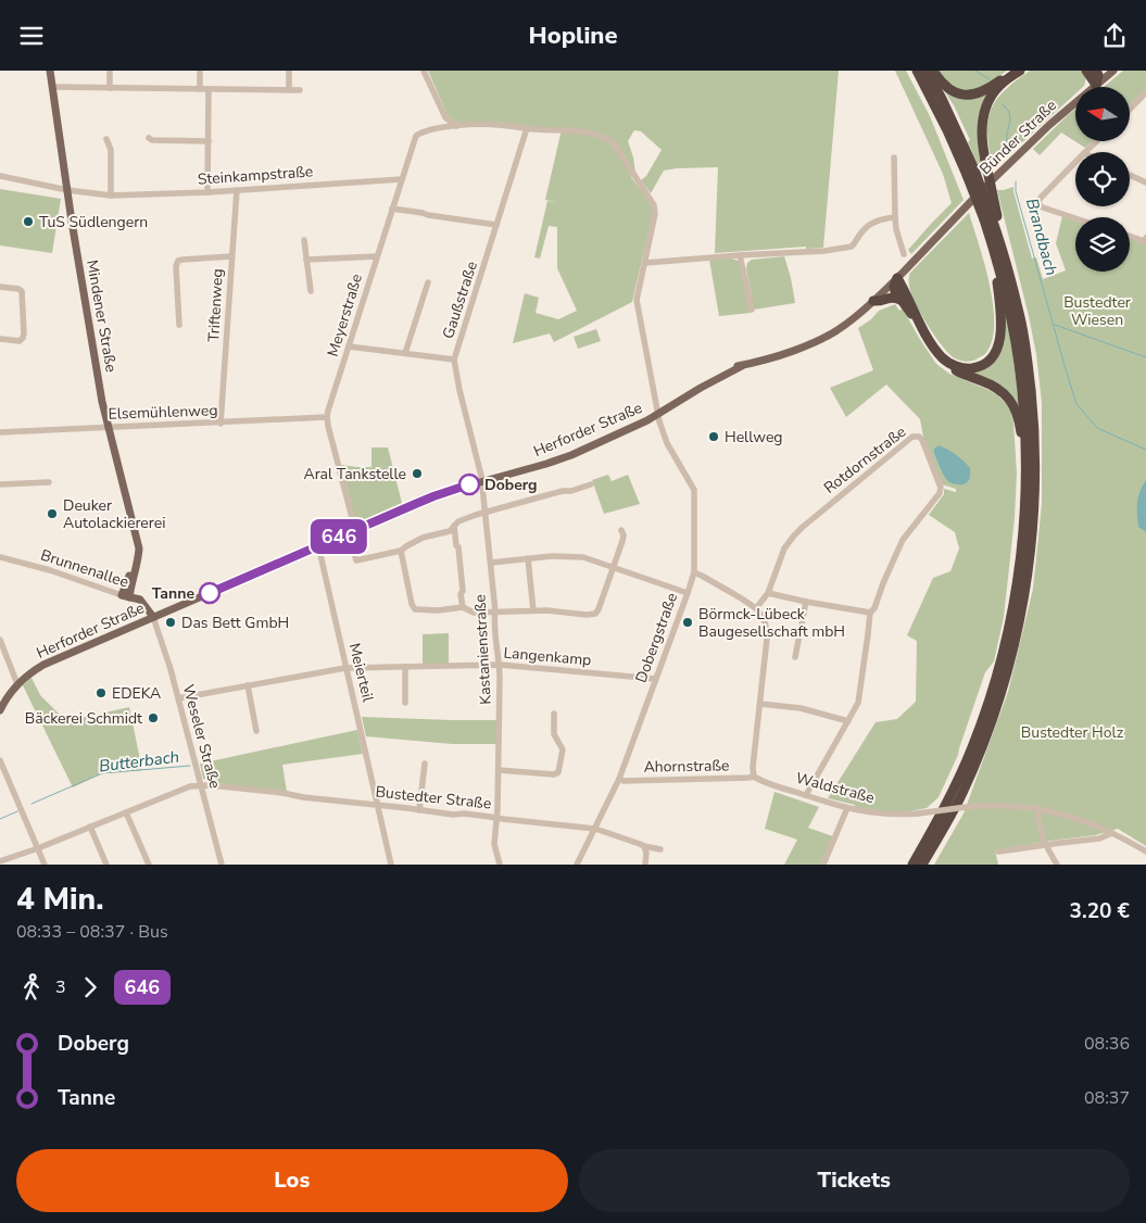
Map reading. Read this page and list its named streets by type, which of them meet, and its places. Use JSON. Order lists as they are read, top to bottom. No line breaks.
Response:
{"streets":{"main road":["Bünder Straße","Mindener Straße","Herforder Straße","Brunnenallee"],"street":["Steinkampstraße","Gaußstraße","Triftenweg","Meyerstraße","Elsemühlenweg","Rotdornstraße","Dobergstraße","Kastanienstraße","Langenkamp","Meierteil","Weseler Straße","Ahornstraße","Waldstraße","Bustedter Straße"]},"crossings":[["Bünder Straße","Herforder Straße"],["Steinkampstraße","Triftenweg"],["Steinkampstraße","Meyerstraße"],["Steinkampstraße","Mindener Straße"],["Gaußstraße","Meyerstraße"],["Gaußstraße","Herforder Straße"],["Gaußstraße","Kastanienstraße"],["Triftenweg","Elsemühlenweg"],["Meyerstraße","Elsemühlenweg"],["Meyerstraße","Herforder Straße"],["Meyerstraße","Dobergstraße"],["Mindener Straße","Elsemühlenweg"],["Mindener Straße","Brunnenallee"],["Herforder Straße","Brunnenallee"],["Herforder Straße","Dobergstraße"],["Herforder Straße","Kastanienstraße"],["Herforder Straße","Meierteil"],["Herforder Straße","Weseler Straße"],["Brunnenallee","Weseler Straße"],["Dobergstraße","Langenkamp"],["Dobergstraße","Ahornstraße"],["Dobergstraße","Bustedter Straße"],["Kastanienstraße","Langenkamp"],["Kastanienstraße","Bustedter Straße"],["Langenkamp","Meierteil"],["Langenkamp","Weseler Straße"],["Meierteil","Bustedter Straße"],["Weseler Straße","Bustedter Straße"],["Ahornstraße","Waldstraße"]],"water":["Brandbach","Butterbach"],"parks":["Bustedter Wiesen","Bustedter Holz"],"places":["TuS Südlengern","Hellweg","Aral Tankstelle","Doberg","Deuker Autolackiererei","Tanne","Das Bett GmbH","Börmck-Lübeck Baugesellschaft mbH","EDEKA","Bäckerei Schmidt"],"lines":["bus line 646"],"north":"left","page":{"header":"Hopline","on_map":"646","heading":["4 Min.","08:33 – 08:37 · Bus","3.20 €"],"legs":["3","646"],"list":[{"name":"Doberg","value":"08:36"},{"name":"Tanne","value":"08:37"}],"buttons":["Los","Tickets"]}}
